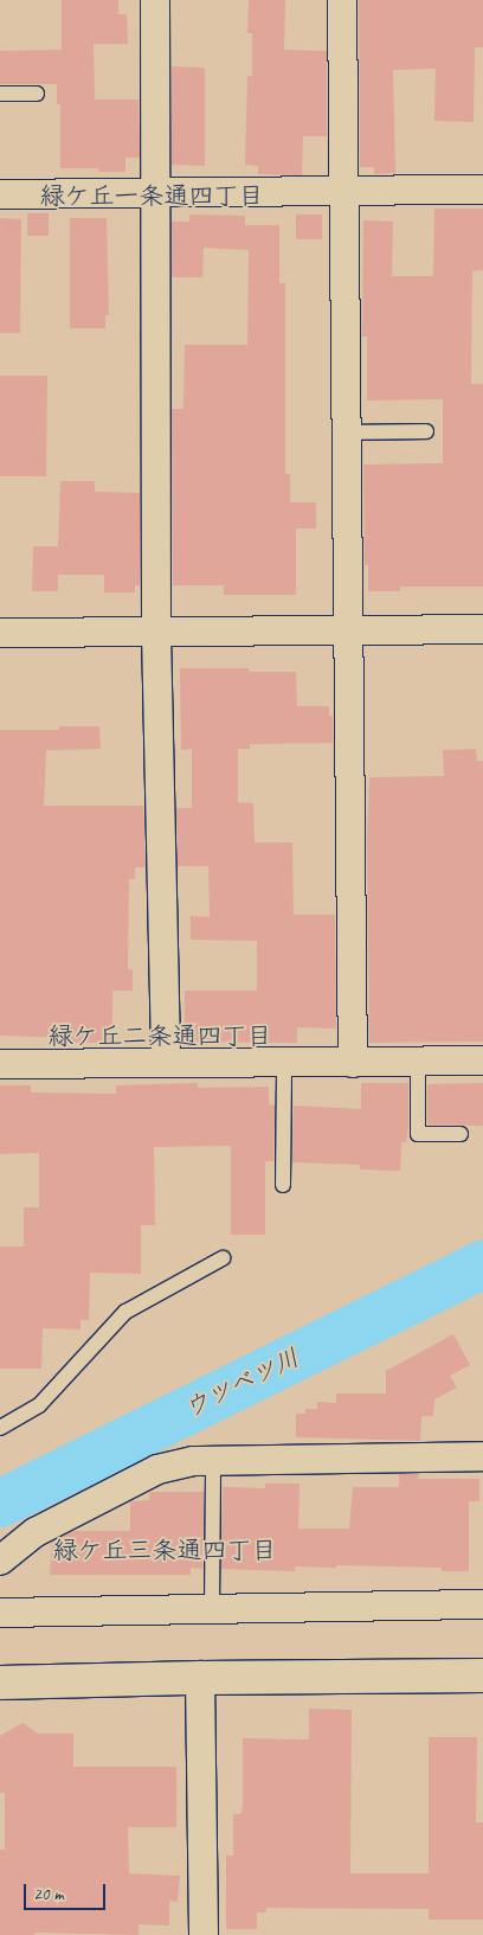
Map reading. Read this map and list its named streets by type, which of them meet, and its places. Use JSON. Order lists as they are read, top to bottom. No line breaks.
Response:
{"districts":["緑ケ丘一条通四丁目","緑ケ丘二条通四丁目","緑ケ丘三条通四丁目"],"water":["ウツベツ川"],"scale_bar":"20 m"}
